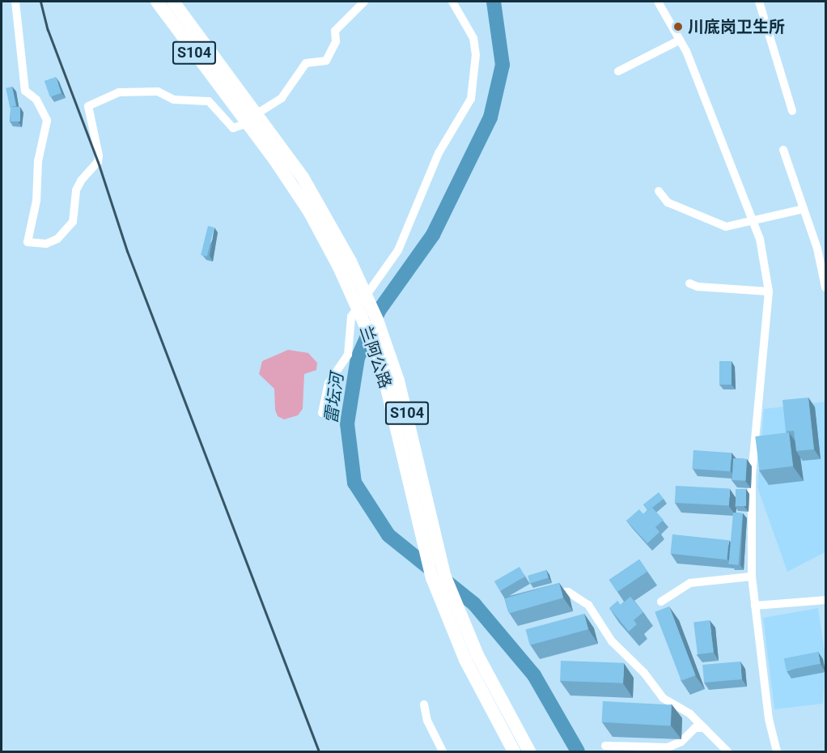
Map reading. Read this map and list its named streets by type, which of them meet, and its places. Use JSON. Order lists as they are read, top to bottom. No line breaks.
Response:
{"streets":{"highway":["S104","兰阿公路"]},"water":["雷坛河"],"places":["川底岗卫生所"]}
